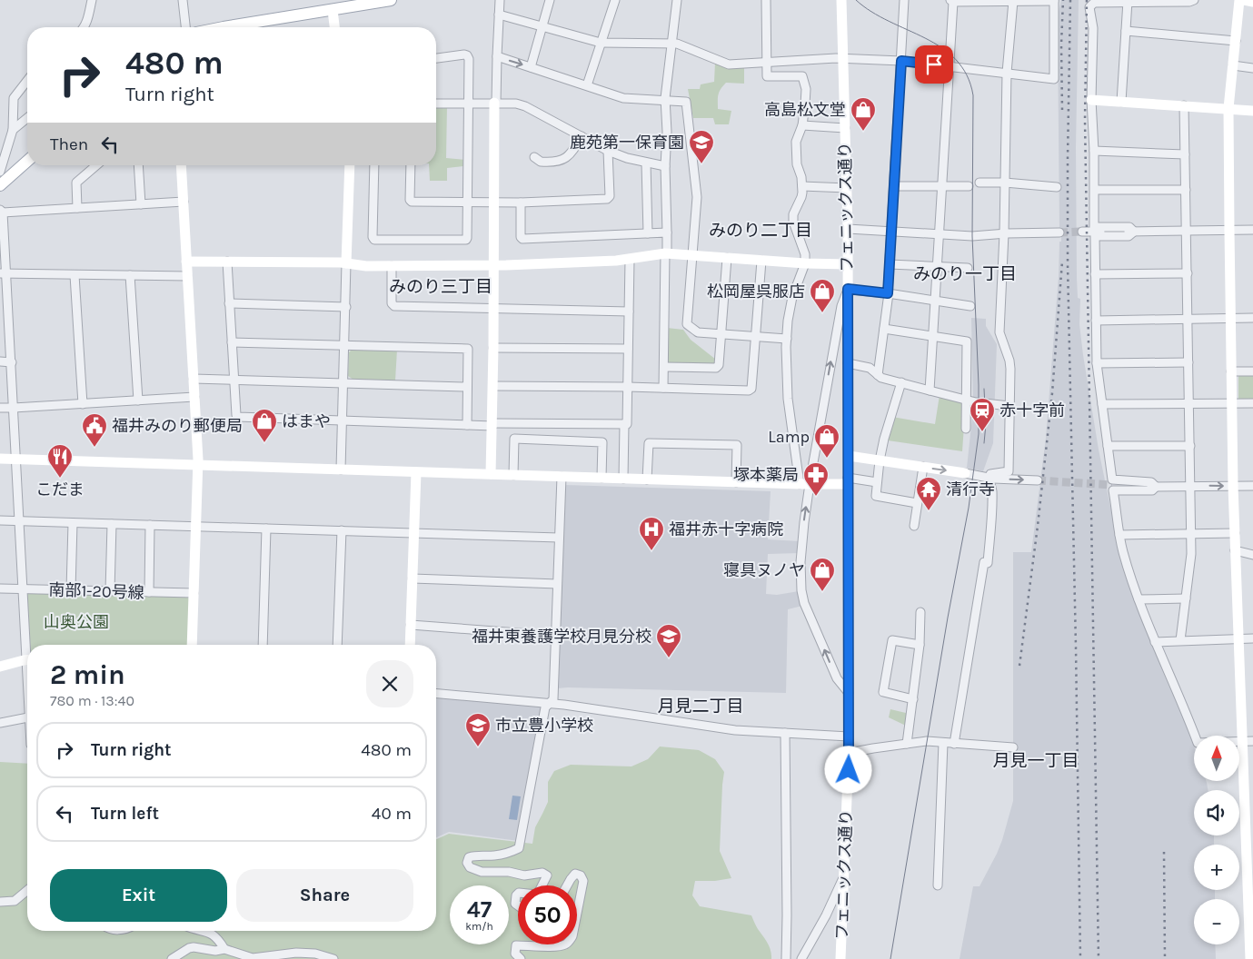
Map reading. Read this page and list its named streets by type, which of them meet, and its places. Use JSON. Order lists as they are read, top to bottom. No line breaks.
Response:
{"streets":{"street":["フェニックス通り","南部1-20号線"]},"districts":["みのり二丁目","みのり一丁目","みのり三丁目","月見二丁目","月見一丁目"],"parks":["山奥公園"],"places":{"shop":["高島松文堂","松岡屋呉服店","はまや","Lamp","寝具ヌノヤ"],"school or university":["鹿苑第一保育園","福井東養護学校月見分校","市立豊小学校"],"station":["赤十字前"],"public building":["福井みのり郵便局"],"restaurant":["こだま"],"pharmacy":["塚本薬局"],"temple":["清行寺"],"hospital":["福井赤十字病院"]},"north":"top","page":{"turn":["480 m","Turn right"],"then":"Then","heading":["2 min","780 m · 13:40"],"list":[{"name":"Turn right","value":"480 m"},{"name":"Turn left","value":"40 m"}],"map_buttons":["+","−"],"buttons":["Exit","Share"],"speed":"47 km/h","limit":"50"}}
